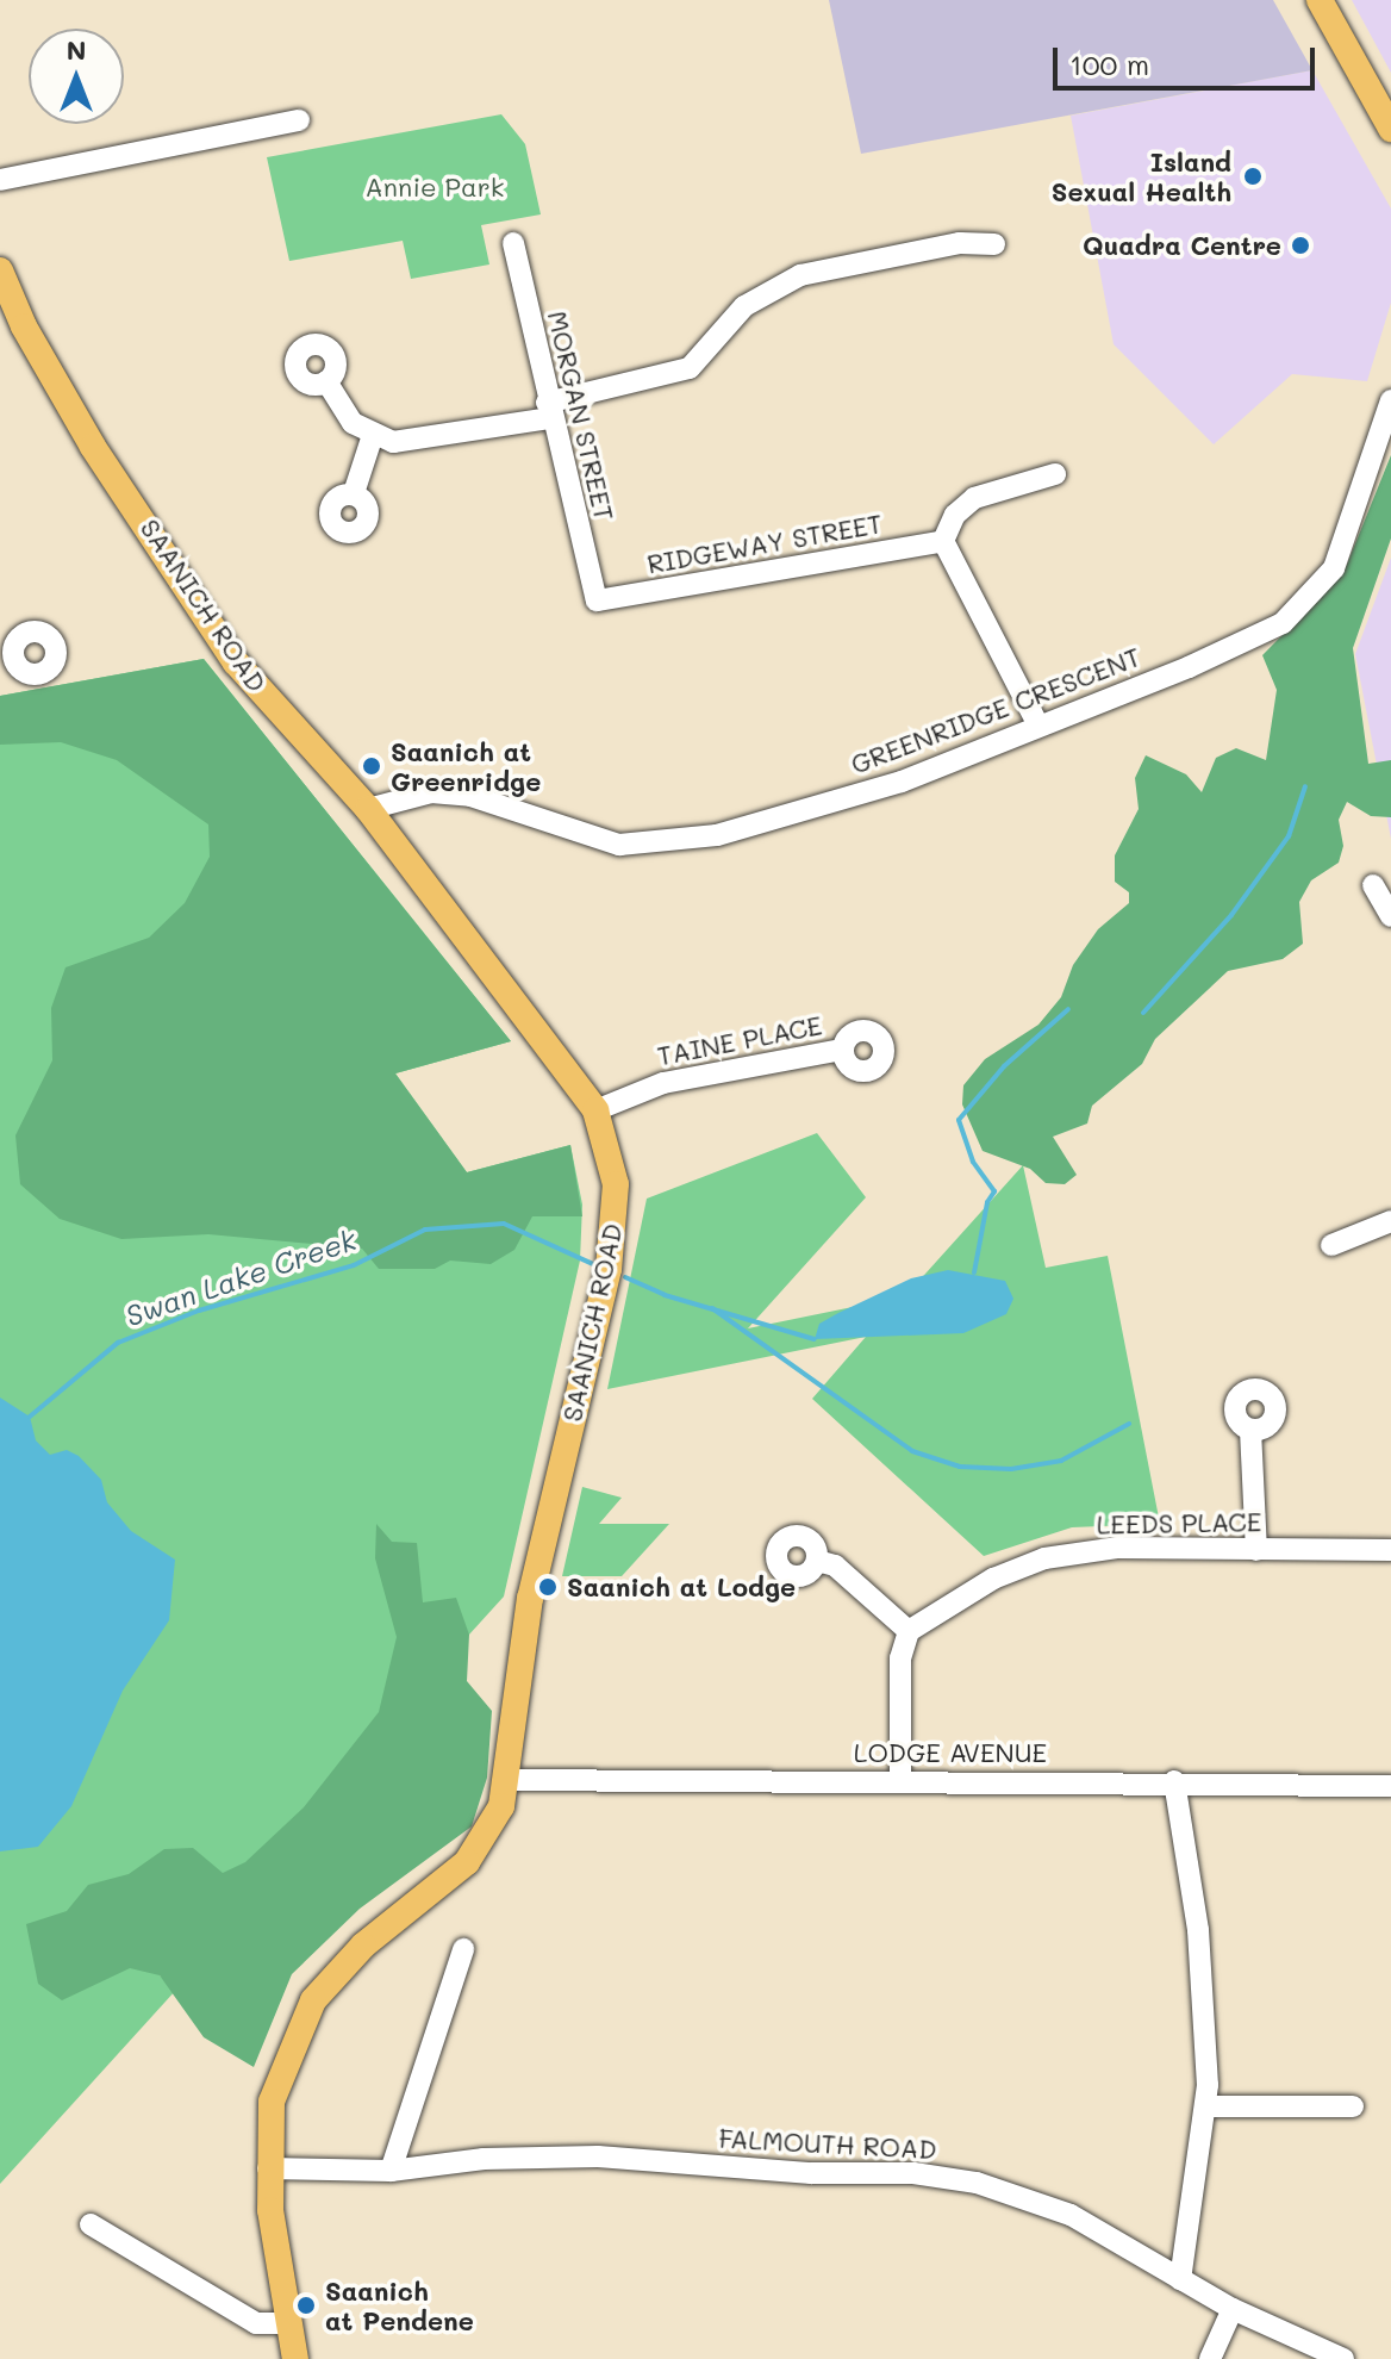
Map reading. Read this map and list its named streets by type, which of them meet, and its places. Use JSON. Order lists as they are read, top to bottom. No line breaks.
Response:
{"streets":{"main road":["SAANICH ROAD"],"street":["MORGAN STREET","RIDGEWAY STREET","GREENRIDGE CRESCENT","TAINE PLACE","LEEDS PLACE","LODGE AVENUE","FALMOUTH ROAD"]},"crossings":[["MORGAN STREET","RIDGEWAY STREET"],["SAANICH ROAD","GREENRIDGE CRESCENT"],["SAANICH ROAD","TAINE PLACE"],["SAANICH ROAD","LODGE AVENUE"],["SAANICH ROAD","FALMOUTH ROAD"]],"water":["Swan Lake Creek"],"parks":["Annie Park"],"places":["Island Sexual Health","Quadra Centre","Saanich at Greenridge","Saanich at Lodge","Saanich at Pendene"],"scale_bar":"100 m","north":"top"}
